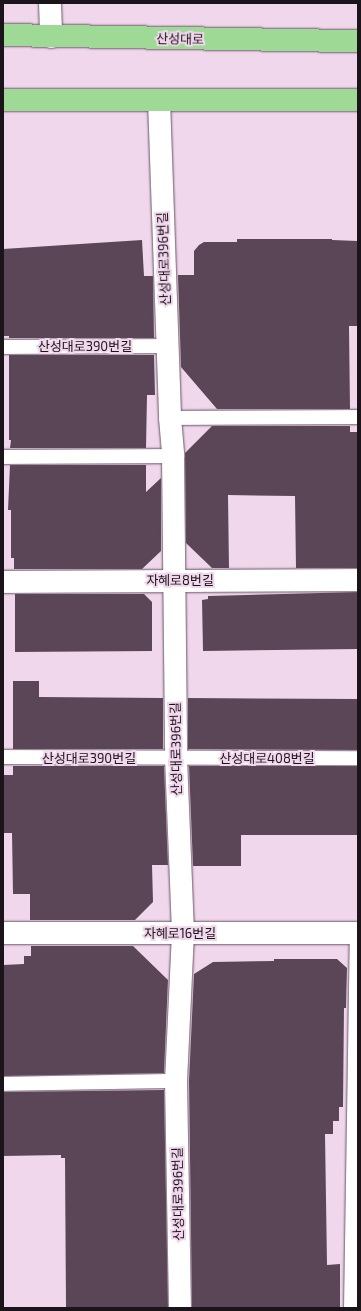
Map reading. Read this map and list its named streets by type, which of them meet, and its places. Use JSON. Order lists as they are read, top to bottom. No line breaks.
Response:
{"streets":{"main road":["산성대로"],"street":["산성대로396번길","자혜로8번길","자혜로16번길"],"lane":["산성대로390번길","산성대로408번길"]},"crossings":[["산성대로396번길","산성대로390번길"],["산성대로396번길","자혜로8번길"],["산성대로396번길","산성대로408번길"],["산성대로396번길","자혜로16번길"],["산성대로390번길","산성대로408번길"]]}
